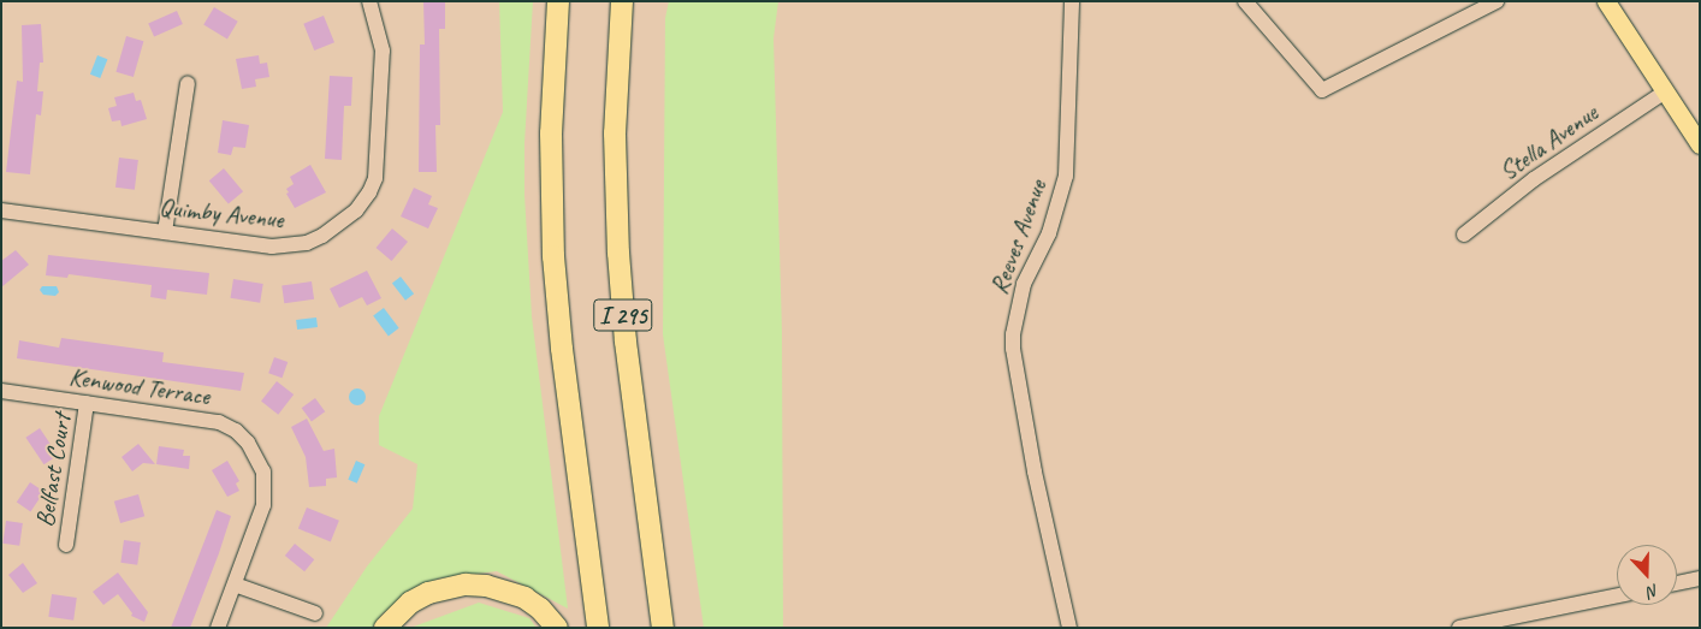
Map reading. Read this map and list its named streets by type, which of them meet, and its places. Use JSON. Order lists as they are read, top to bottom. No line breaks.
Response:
{"streets":{"highway":["I 295"],"street":["Stella Avenue","Quimby Avenue","Reeves Avenue","Kenwood Terrace","Belfast Court"]},"crossings":[["Kenwood Terrace","Belfast Court"]],"north":"bottom"}
